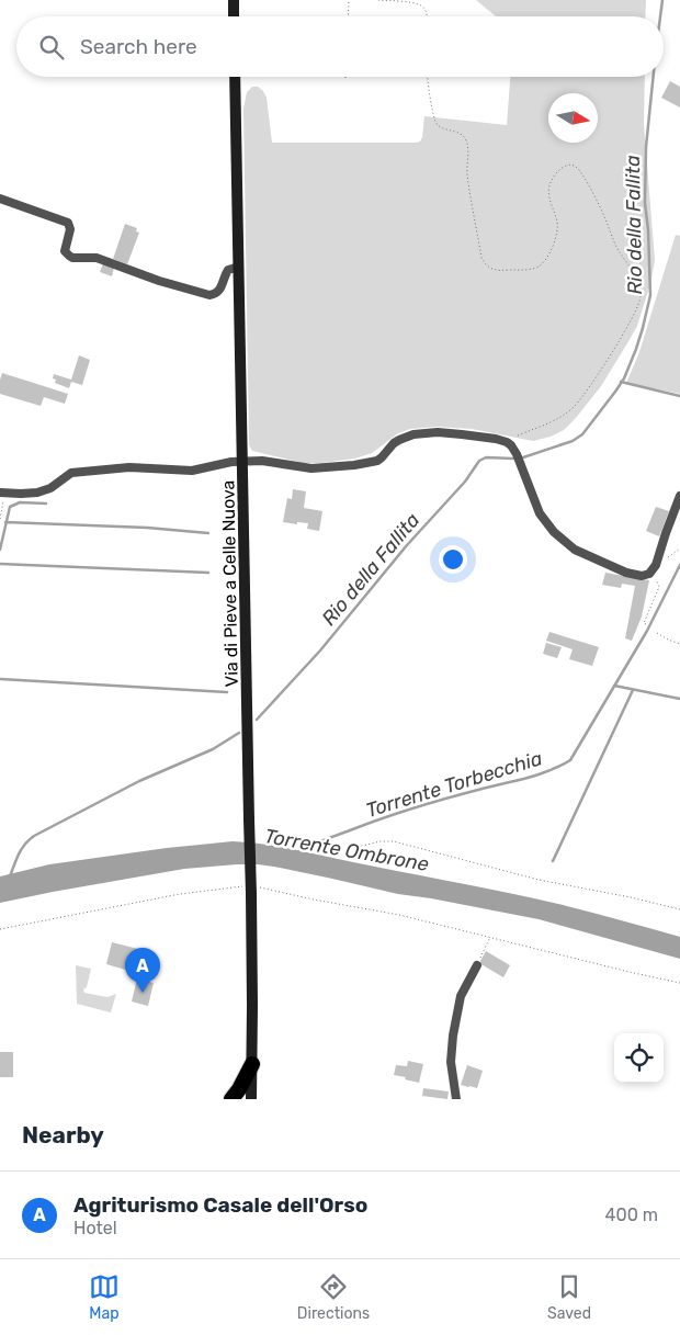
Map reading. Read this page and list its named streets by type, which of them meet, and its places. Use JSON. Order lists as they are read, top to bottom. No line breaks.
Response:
{"streets":{"main road":["Via di Pieve a Celle Nuova"]},"water":["Rio della Fallita","Torrente Torbecchia","Torrente Ombrone"],"north":"right","page":{"search":"Search here","pins":"A","heading":"Nearby","list":[{"mark":"A","name":"Agriturismo Casale dell'Orso","note":"Hotel","value":"400 m"}],"nav":["Map","Directions","Saved"]}}
